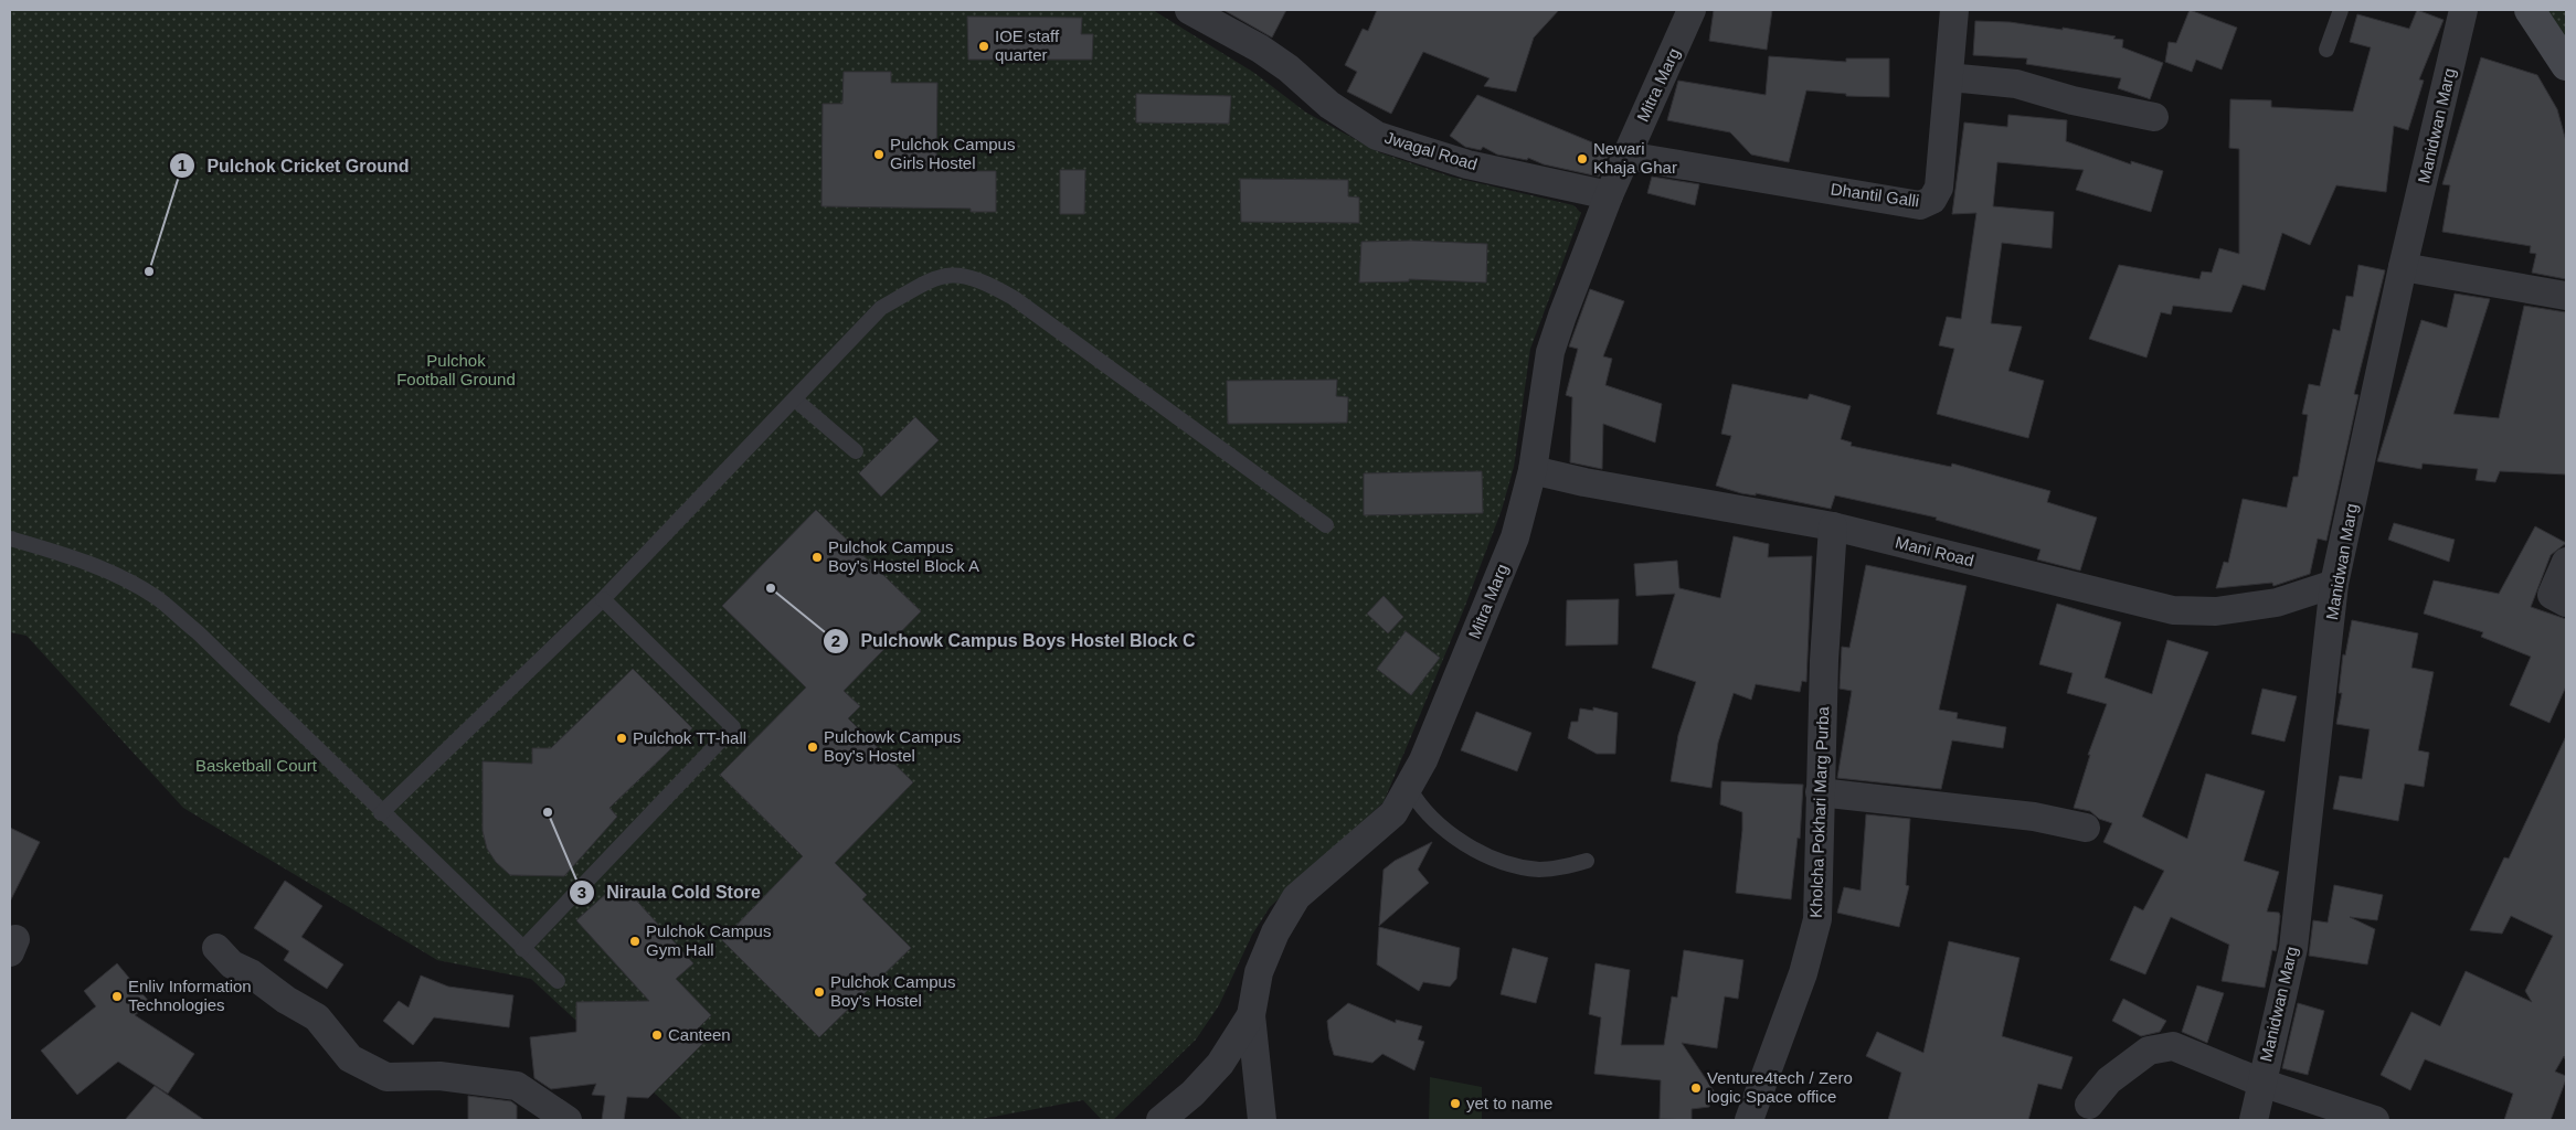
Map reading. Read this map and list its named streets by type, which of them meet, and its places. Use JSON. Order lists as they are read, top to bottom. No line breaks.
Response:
{"streets":{"street":["Mitra Marg","Manidwan Marg","Jwagal Road","Dhantil Galli","Mani Road","Kholcha Pokhari Marg Purba"]},"crossings":[["Mitra Marg","Jwagal Road"],["Mitra Marg","Dhantil Galli"],["Mitra Marg","Mani Road"],["Manidwan Marg","Mani Road"],["Mani Road","Kholcha Pokhari Marg Purba"]],"parks":["Pulchok Football Ground","Basketball Court"],"places":["IOE staff quarter","Pulchok Campus Girls Hostel","Newari Khaja Ghar","Pulchok Cricket Ground","Pulchok Campus Boy's Hostel Block A","Pulchowk Campus Boys Hostel Block C","Pulchok TT-hall","Pulchowk Campus Boy's Hostel","Niraula Cold Store","Pulchok Campus Gym Hall","Pulchok Campus Boy's Hostel","Enliv Information Technologies","Canteen","Venture4tech / Zero logic Space office","yet to name"]}
